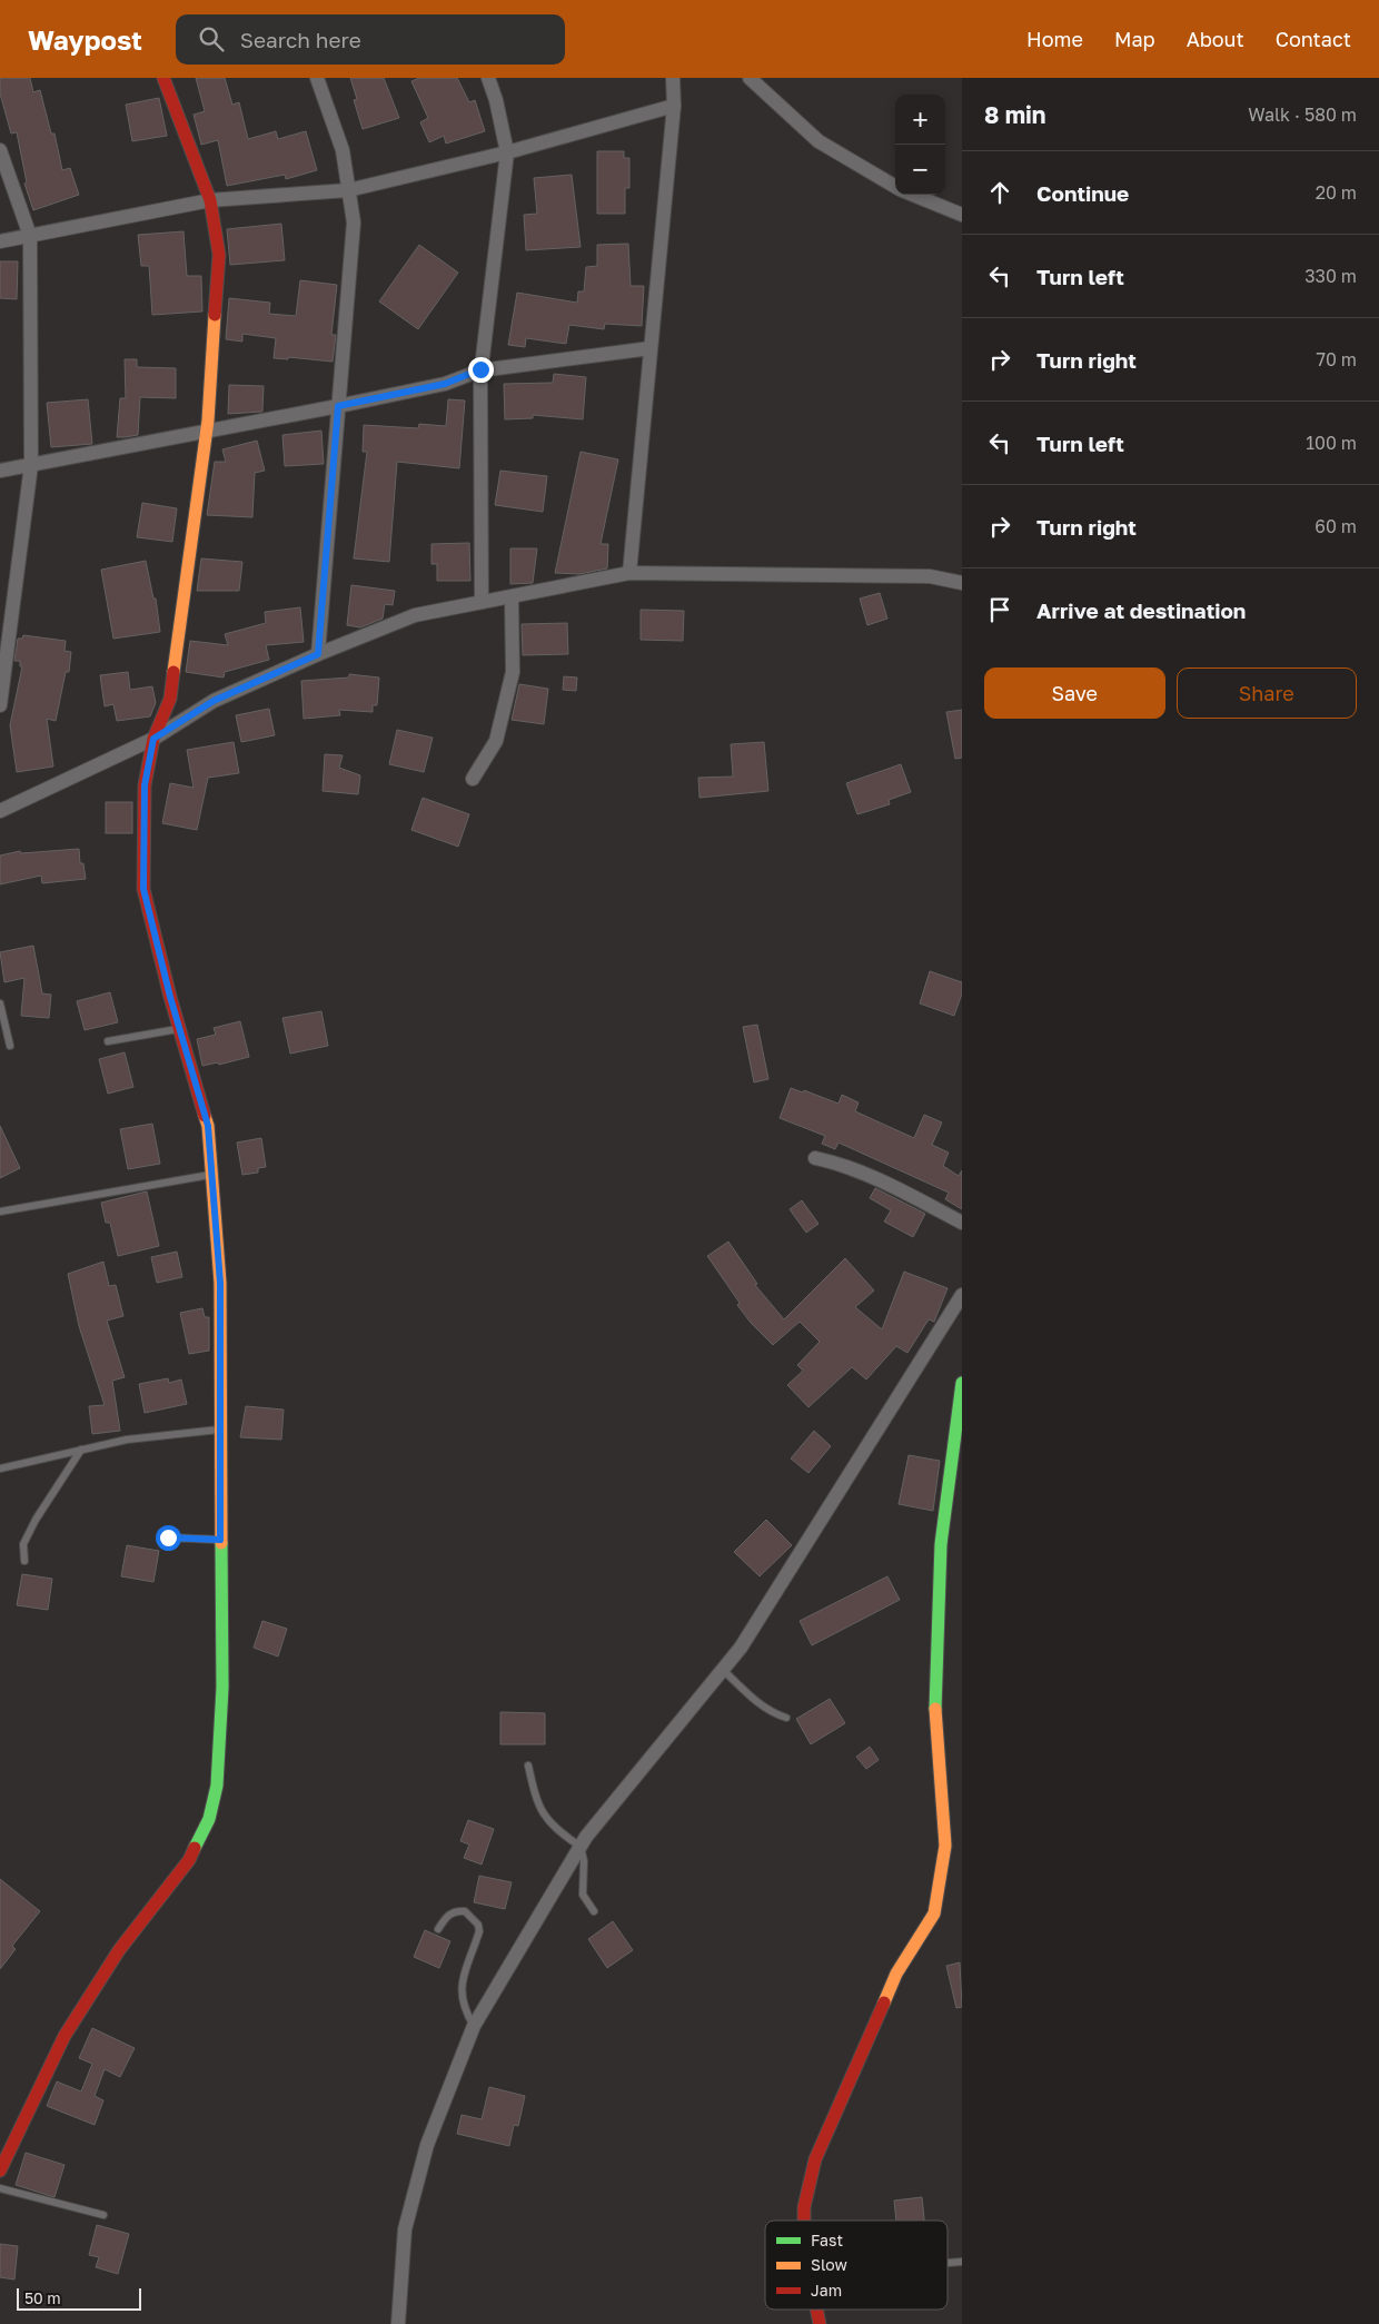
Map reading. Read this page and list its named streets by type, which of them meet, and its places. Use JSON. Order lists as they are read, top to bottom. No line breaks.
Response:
{"legend":["Fast","Slow","Jam"],"scale_bar":"50 m","page":{"header":"Waypost","search":"Search here","nav":["Home","Map","About","Contact"],"heading":["8 min","Walk · 580 m"],"map_buttons":["+","−"],"list":[["Continue","20 m"],["Turn left","330 m"],["Turn right","70 m"],["Turn left","100 m"],["Turn right","60 m"],"Arrive at destination"],"buttons":["Save","Share"],"scale":"50 m"}}
